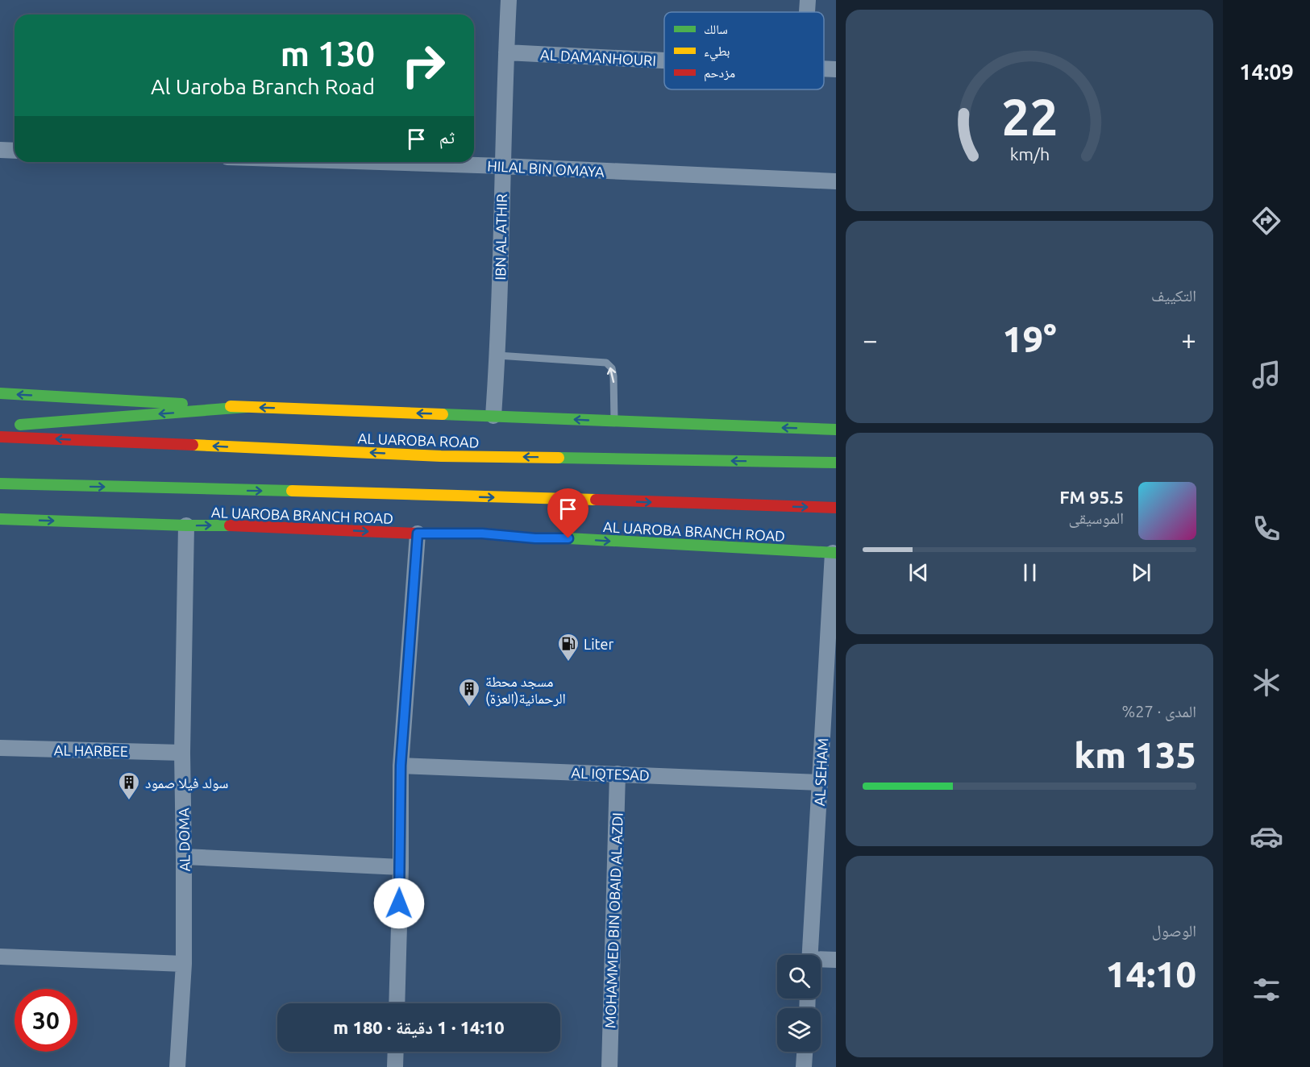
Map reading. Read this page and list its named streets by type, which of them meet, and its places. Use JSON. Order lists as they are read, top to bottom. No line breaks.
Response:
{"streets":{"main road":["AL UAROBA ROAD","AL UAROBA BRANCH ROAD"],"street":["AL DAMANHOURI","HILAL BIN OMAYA","IBN AL ATHIR","AL HARBEE","AL SEHAM","AL IQTESAD","AL DOMA","MOHAMMED BIN OBAID AL AZDI"]},"crossings":[["AL DAMANHOURI","IBN AL ATHIR"],["HILAL BIN OMAYA","IBN AL ATHIR"],["AL UAROBA BRANCH ROAD","AL SEHAM"],["AL UAROBA BRANCH ROAD","AL DOMA"],["AL HARBEE","AL DOMA"],["AL SEHAM","AL IQTESAD"],["AL IQTESAD","MOHAMMED BIN OBAID AL AZDI"]],"places":{"fuel station":["Liter"],"building":["مسجد محطة الرحمانية(العزة)","سولد فيلا صمود"]},"legend":["سالك","بطيء","مزدحم"],"page":{"tabs":"14:09","turn":["130 m","Al Uaroba Branch Road"],"then":"ثم","tile":["التكييف",["المدى · 27%","135 km"],["الوصول","14:10"]],"heat":["−","19°","+"],"song":["95.5 FM","الموسيقى"],"limit":"30","trip":"14:10 · 1 دقيقة · 180 m","gauge":["22","km/h"]}}
